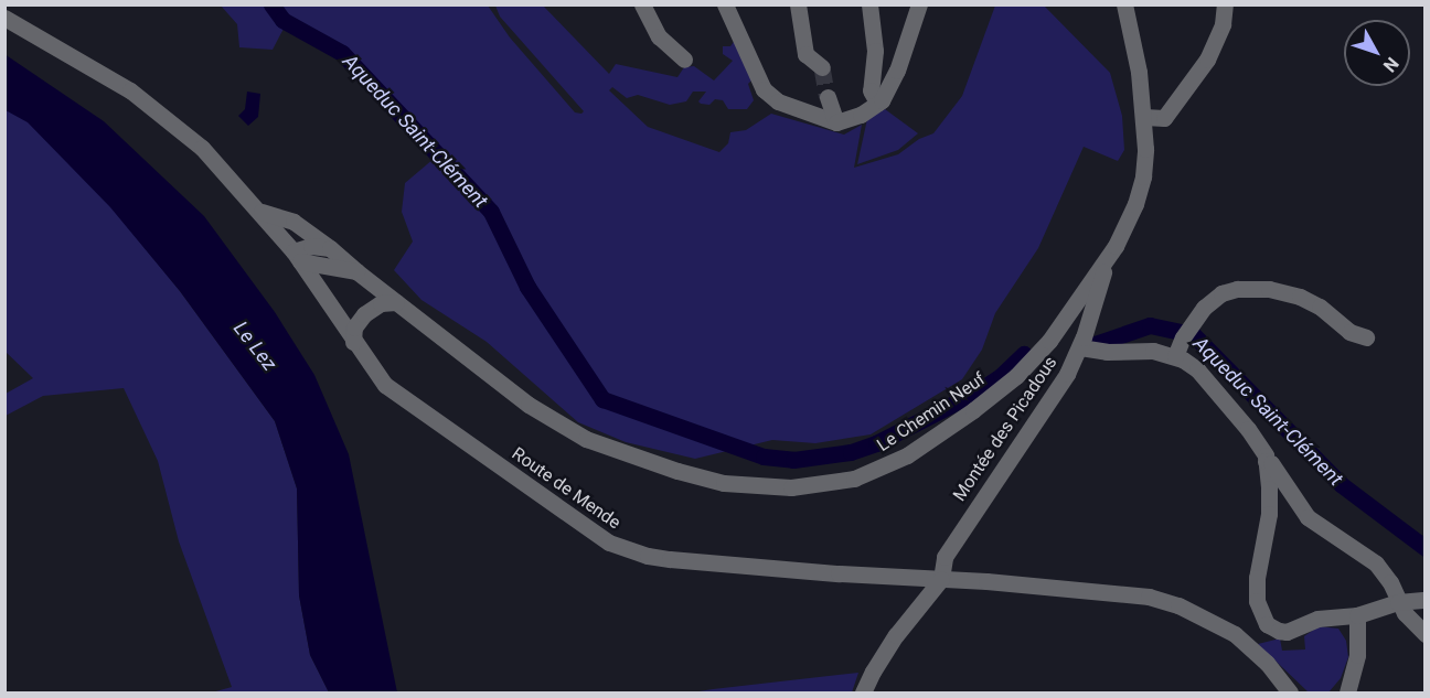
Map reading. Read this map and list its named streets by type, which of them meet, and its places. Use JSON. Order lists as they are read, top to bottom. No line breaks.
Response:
{"streets":{"street":["Le Chemin Neuf","Montée des Picadous","Route de Mende"]},"crossings":[["Le Chemin Neuf","Montée des Picadous"],["Le Chemin Neuf","Route de Mende"],["Montée des Picadous","Route de Mende"]],"water":["Aqueduc Saint-Clément","Le Lez"],"north":"bottom right"}
